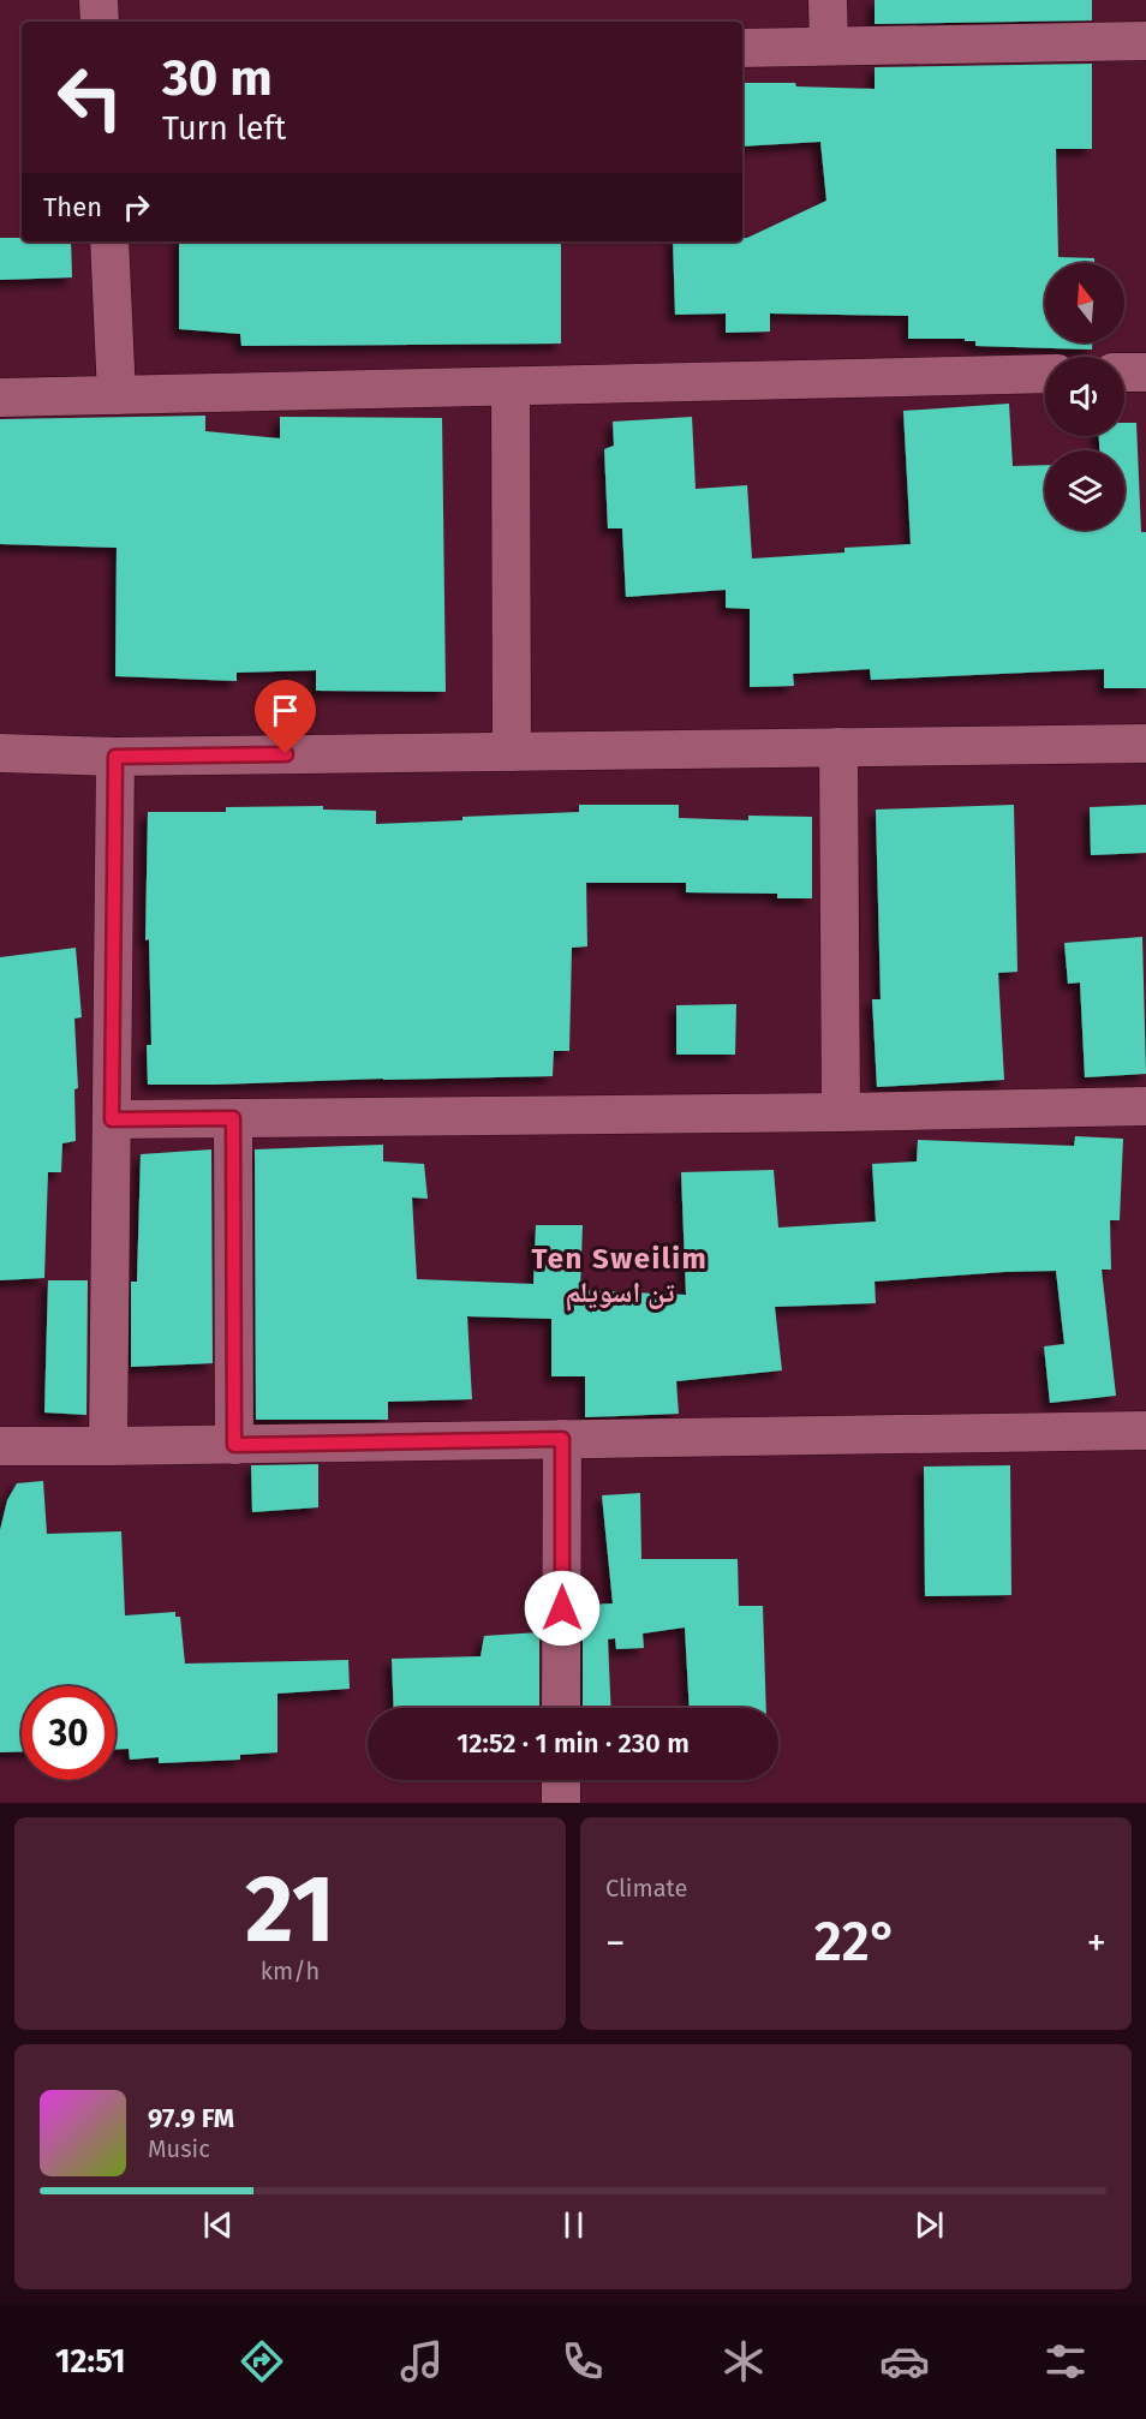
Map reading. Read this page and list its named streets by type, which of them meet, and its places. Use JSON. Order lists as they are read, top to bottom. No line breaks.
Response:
{"districts":["Ten Sweilim تن اسويلم"],"north":"top","page":{"turn":["30 m","Turn left"],"then":"Then","limit":"30","trip":"12:52 · 1 min · 230 m","tile":[["21","km/h"],"Climate"],"heat":["−","22°","+"],"song":["97.9 FM","Music"],"tabs":"12:51"}}
